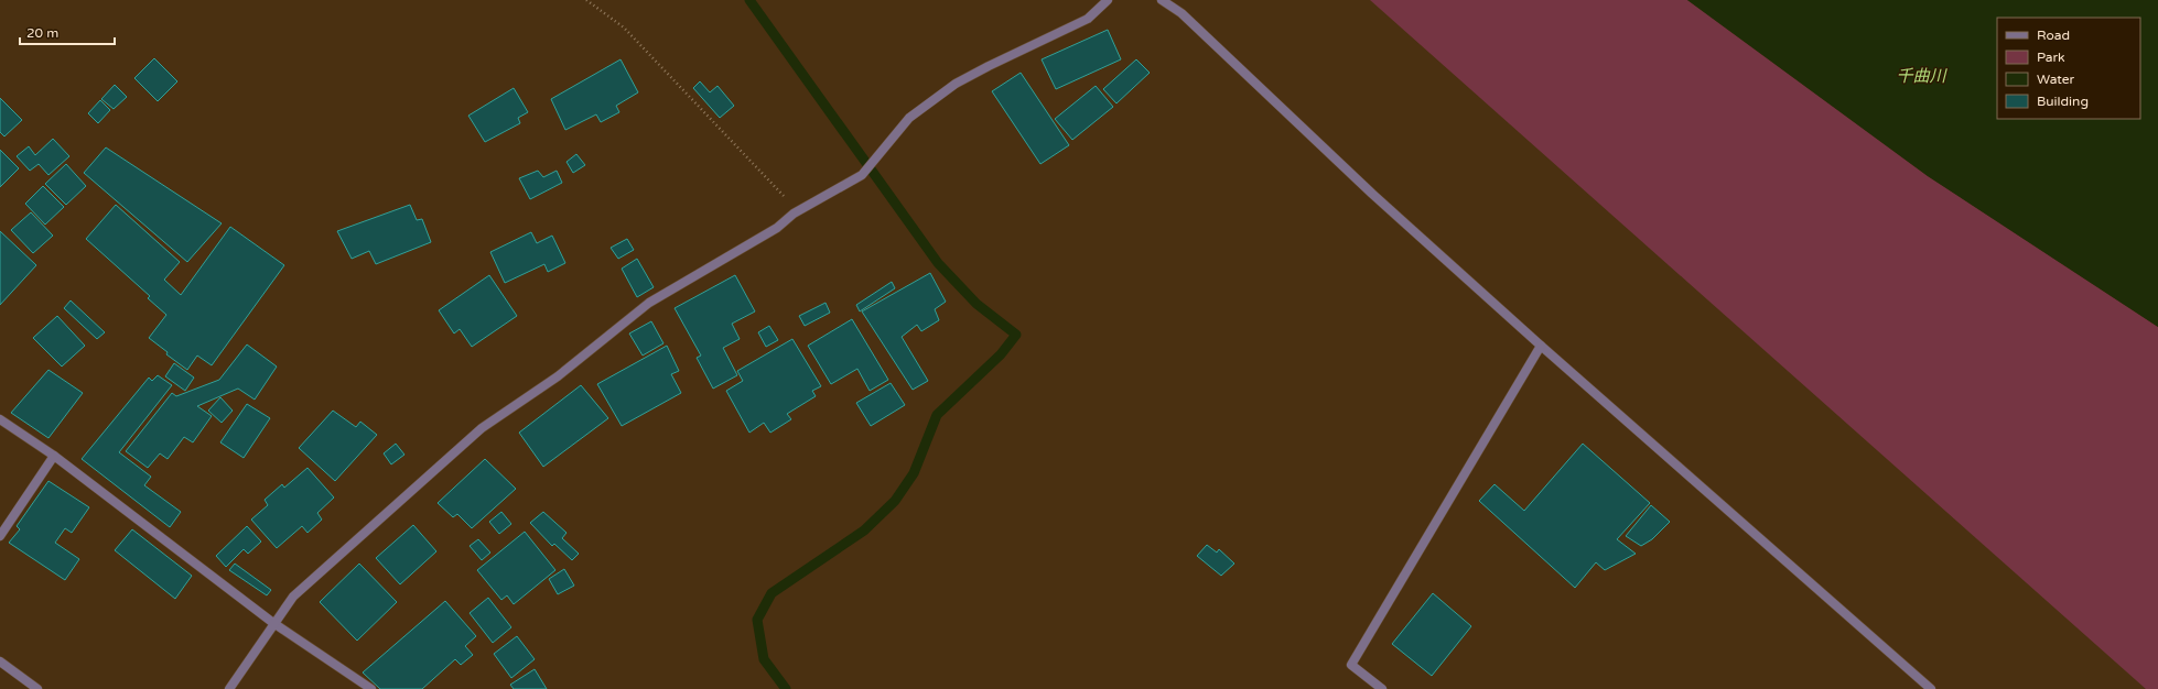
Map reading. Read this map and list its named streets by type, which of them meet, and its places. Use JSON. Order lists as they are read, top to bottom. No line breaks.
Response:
{"water":["千曲川"],"legend":["Road","Park","Water","Building"],"scale_bar":"20 m"}
